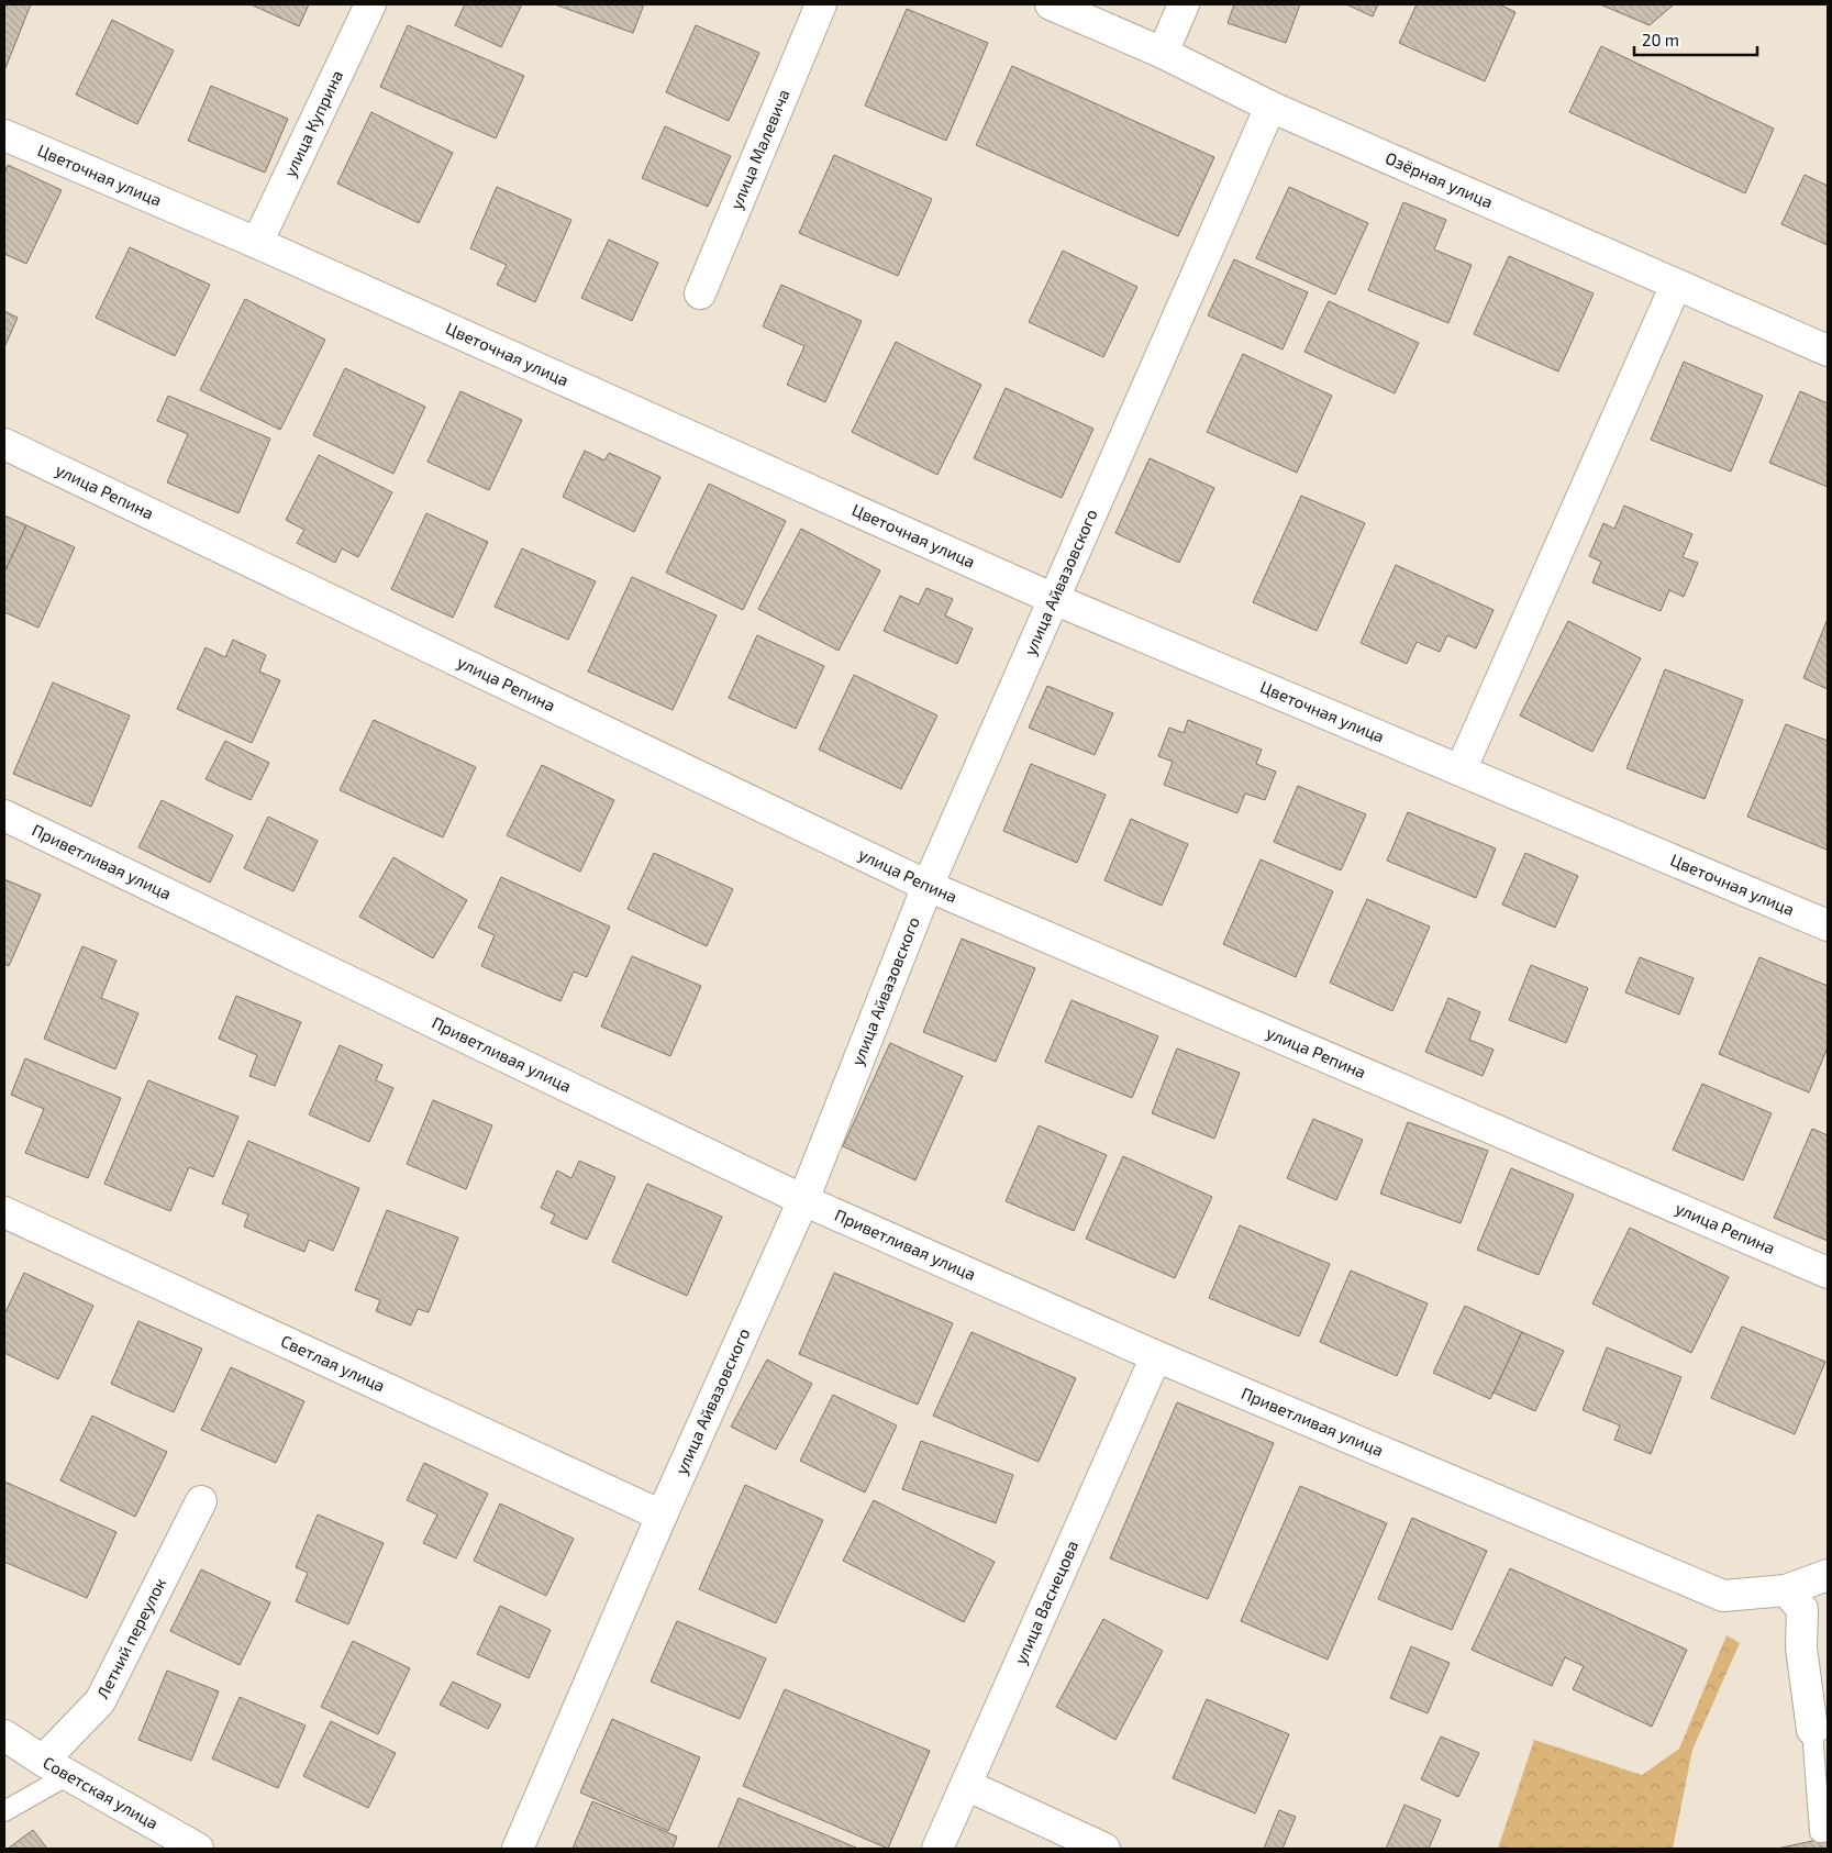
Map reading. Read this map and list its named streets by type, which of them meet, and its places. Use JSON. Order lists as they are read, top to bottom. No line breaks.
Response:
{"streets":{"street":["улица Куприна","улица Малевича","Цветочная улица","Озёрная улица","улица Репина","улица Айвазовского","Приветливая улица","Светлая улица","улица Васнецова","Летний переулок","Советская улица"]},"crossings":[["улица Куприна","Цветочная улица"],["Цветочная улица","улица Айвазовского"],["Озёрная улица","улица Айвазовского"],["улица Репина","улица Айвазовского"],["улица Айвазовского","Приветливая улица"],["улица Айвазовского","Светлая улица"],["Приветливая улица","улица Васнецова"],["Летний переулок","Советская улица"]],"scale_bar":"20 m"}
